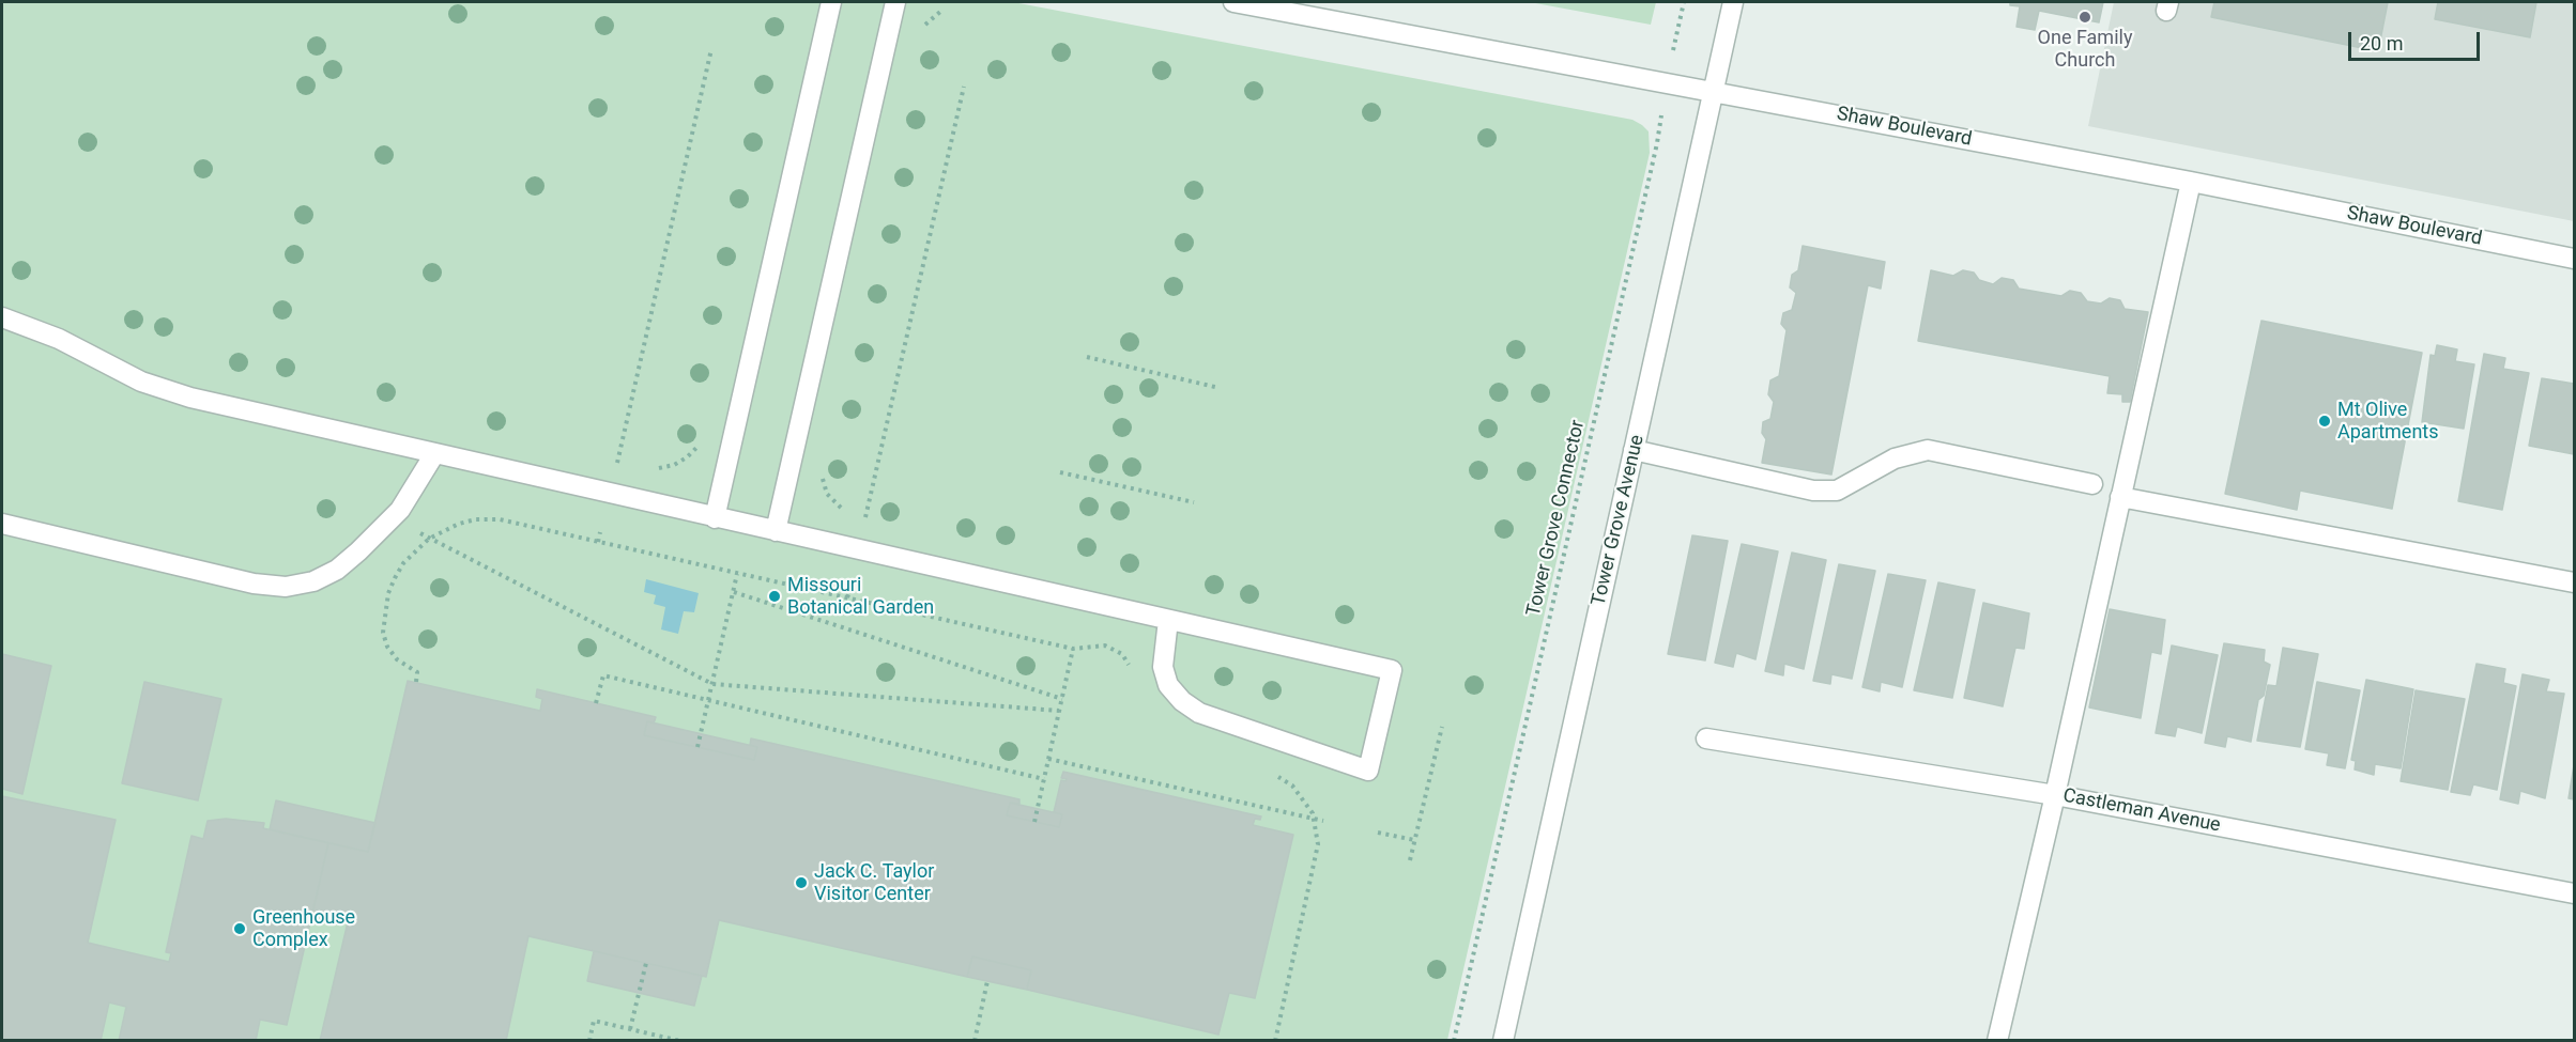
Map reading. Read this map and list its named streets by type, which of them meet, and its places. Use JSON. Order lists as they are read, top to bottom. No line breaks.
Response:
{"streets":{"street":["Shaw Boulevard","Tower Grove Avenue","Castleman Avenue"],"path":["Tower Grove Connector"]},"crossings":[["Shaw Boulevard","Tower Grove Connector"],["Shaw Boulevard","Tower Grove Avenue"]],"places":["One Family Church","Mt Olive Apartments","Missouri Botanical Garden","Jack C. Taylor Visitor Center","Greenhouse Complex"],"scale_bar":"20 m"}
